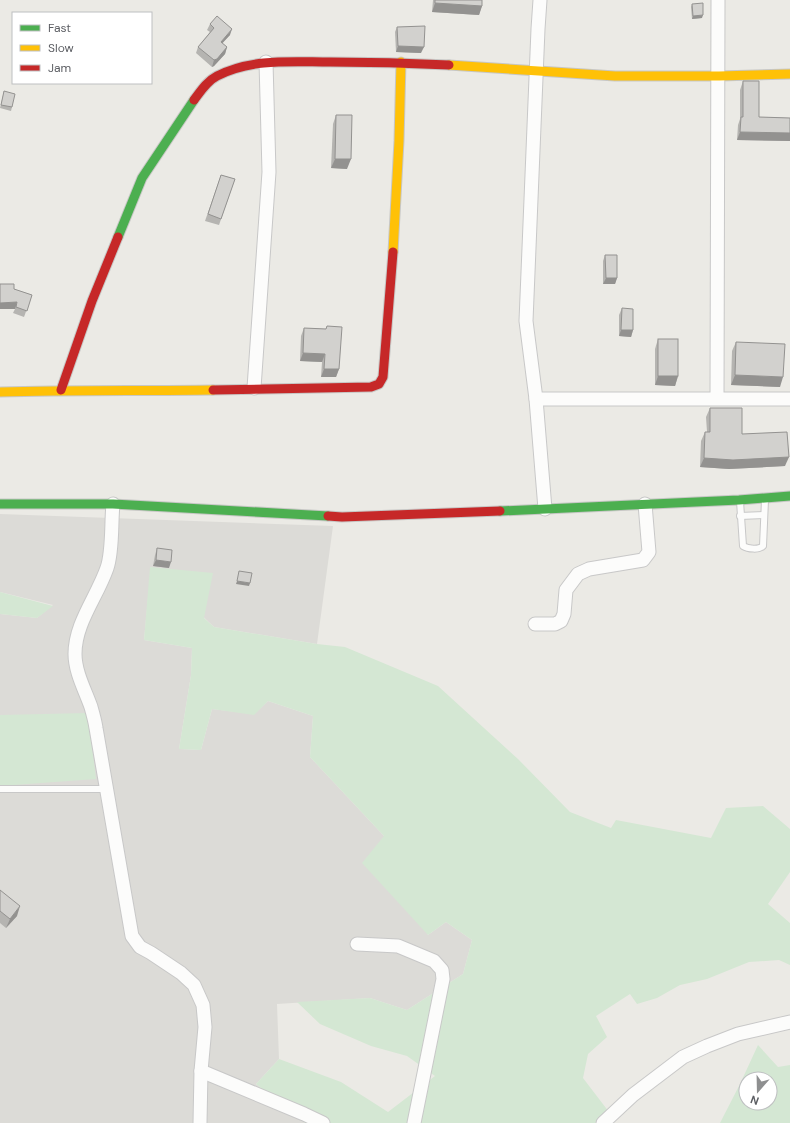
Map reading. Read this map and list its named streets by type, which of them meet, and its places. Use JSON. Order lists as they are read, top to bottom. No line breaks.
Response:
{"legend":["Fast","Slow","Jam"],"north":"bottom"}
